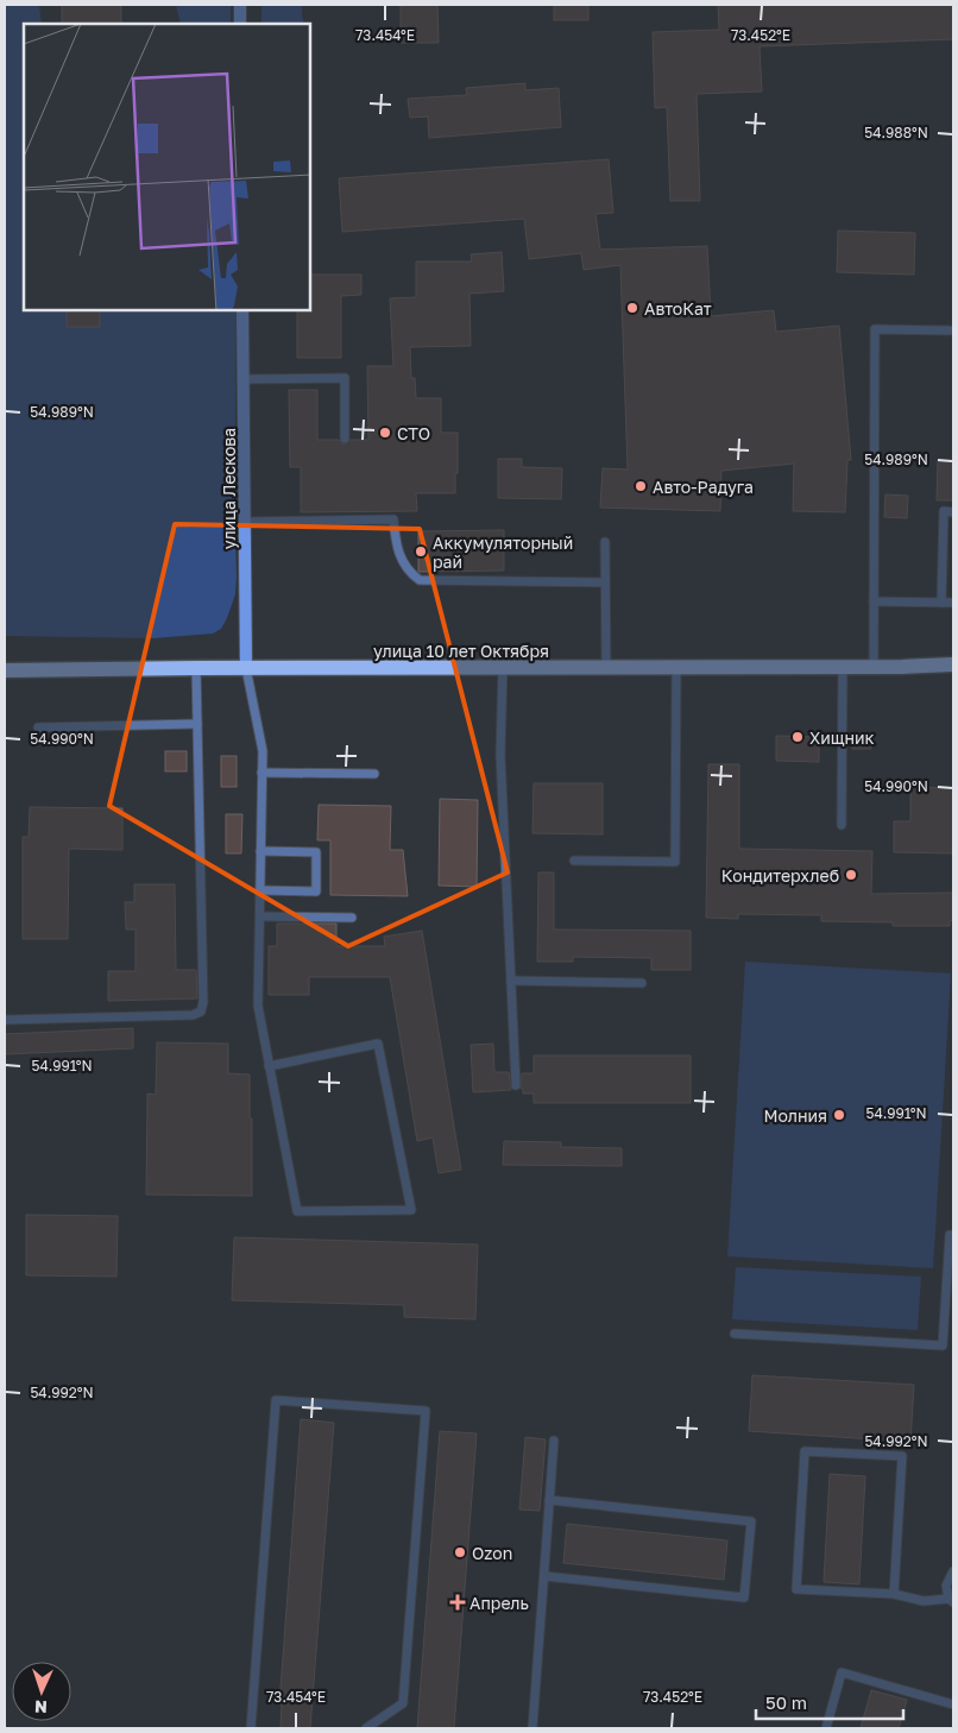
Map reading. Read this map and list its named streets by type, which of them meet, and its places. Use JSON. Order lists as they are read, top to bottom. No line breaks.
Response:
{"streets":{"main road":["улица Лескова","улица 10 лет Октября"]},"crossings":[["улица Лескова","улица 10 лет Октября"]],"places":{"other":["АвтоКат","СТО","Авто-Радуга","Аккумуляторный рай","Хищник","Кондитерхлеб","Молния","Ozon"],"health":["Апрель"]},"scale_bar":"50 m","north":"bottom","coordinates":["73.454°E","73.452°E","54.988°N","54.989°N","54.990°N","54.991°N","54.992°N"]}
